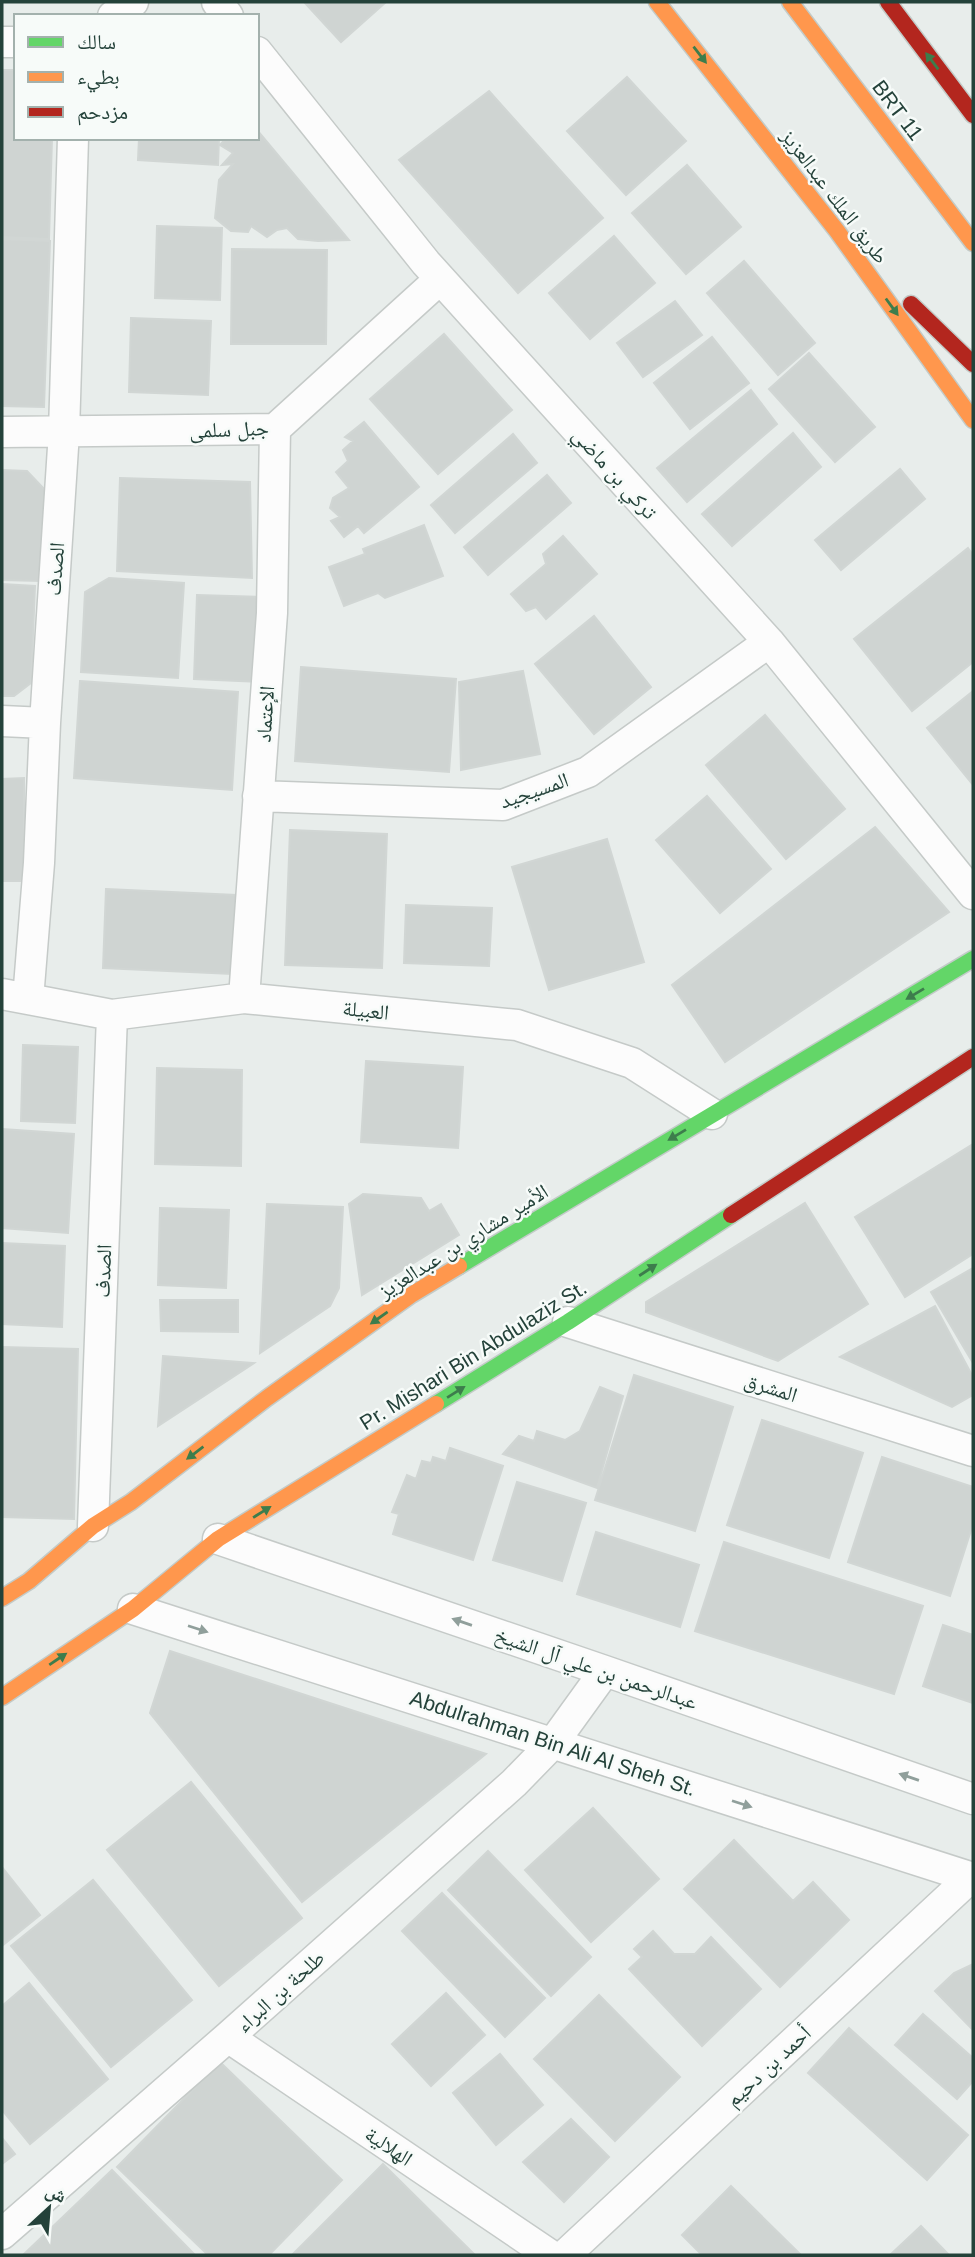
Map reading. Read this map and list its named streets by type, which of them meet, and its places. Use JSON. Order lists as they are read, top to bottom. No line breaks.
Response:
{"streets":{"street":["BRT 11","طريق الملك عبدالعزيز","جبل سلمى","تركي بن ماضي","الصدف","الإعتماد","المسيجيد","العبيلة","الأمير مشاري بن عبدالعزيز","Pr. Mishari Bin Abdulaziz St.","المشرق","عبدالرحمن بن علي آل الشيخ","Abdulrahman Bin Ali Al Sheh St.","طلحة بن البراء","أحمد بن دحيم","الهلالية"]},"crossings":[["جبل سلمى","تركي بن ماضي"],["جبل سلمى","الصدف"],["جبل سلمى","الإعتماد"],["تركي بن ماضي","المسيجيد"],["الصدف","العبيلة"],["الصدف","الأمير مشاري بن عبدالعزيز"],["الإعتماد","المسيجيد"],["الإعتماد","العبيلة"],["العبيلة","الأمير مشاري بن عبدالعزيز"],["Pr. Mishari Bin Abdulaziz St.","المشرق"],["Pr. Mishari Bin Abdulaziz St.","عبدالرحمن بن علي آل الشيخ"],["Pr. Mishari Bin Abdulaziz St.","Abdulrahman Bin Ali Al Sheh St."],["عبدالرحمن بن علي آل الشيخ","طلحة بن البراء"],["Abdulrahman Bin Ali Al Sheh St.","طلحة بن البراء"],["Abdulrahman Bin Ali Al Sheh St.","أحمد بن دحيم"],["طلحة بن البراء","الهلالية"]],"one_way":["الأمير مشاري بن عبدالعزيز","Pr. Mishari Bin Abdulaziz St.","عبدالرحمن بن علي آل الشيخ","Abdulrahman Bin Ali Al Sheh St."],"legend":["سالك","بطيء","مزدحم"],"north":"top right"}
